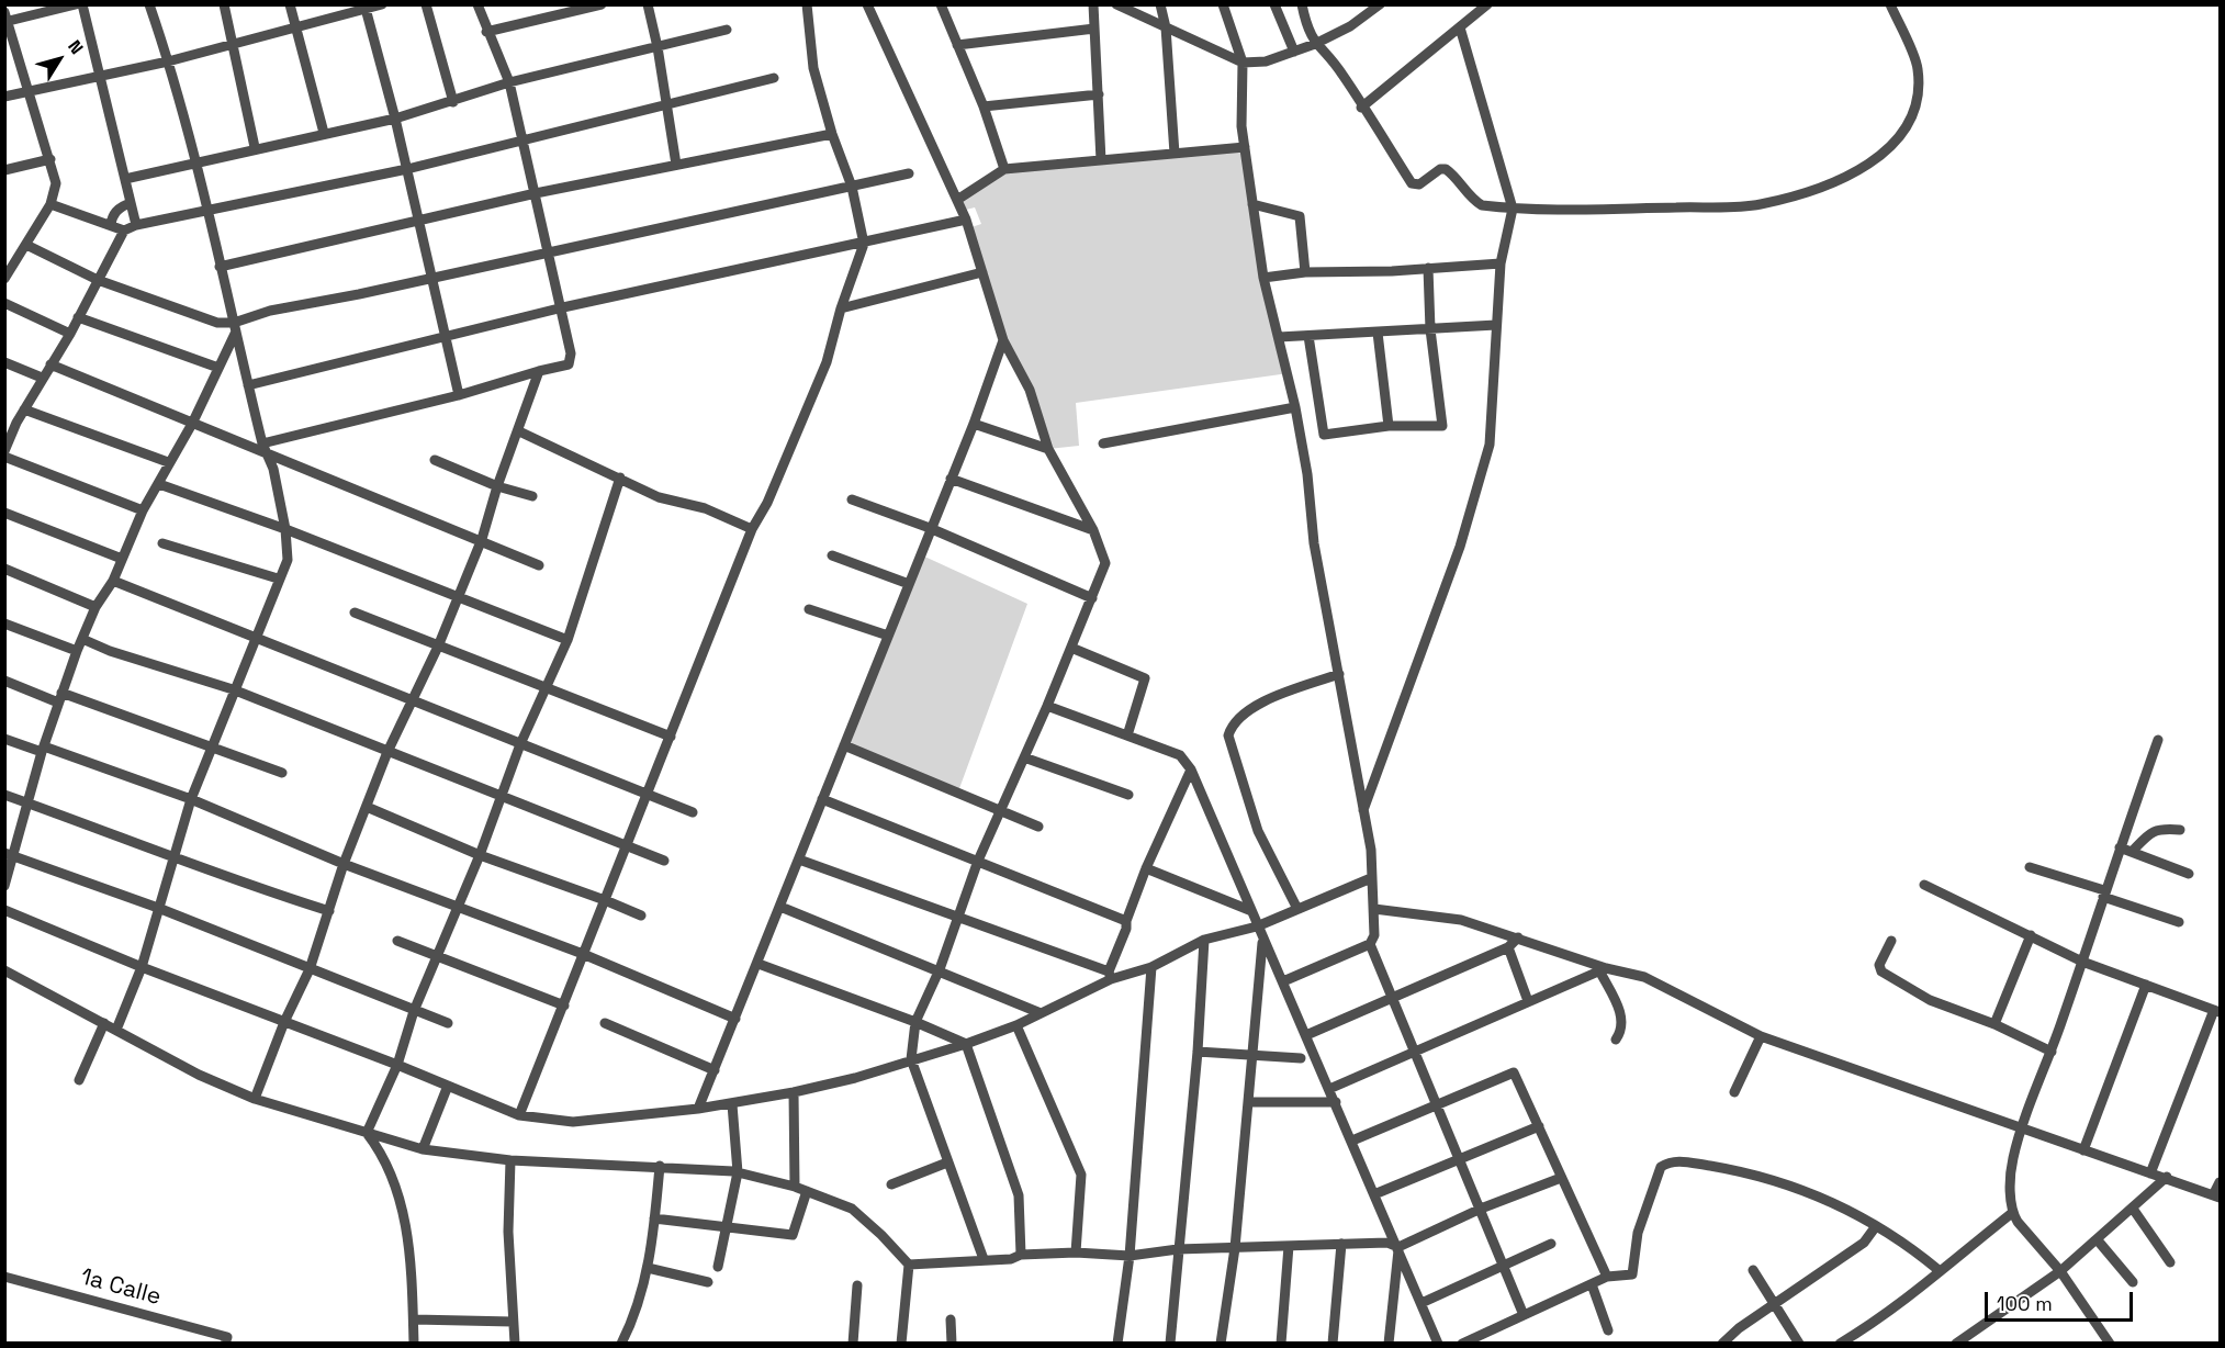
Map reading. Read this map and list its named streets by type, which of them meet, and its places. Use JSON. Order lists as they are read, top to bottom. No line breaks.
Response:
{"streets":{"street":["1a Calle"]},"scale_bar":"100 m","north":"top right"}
